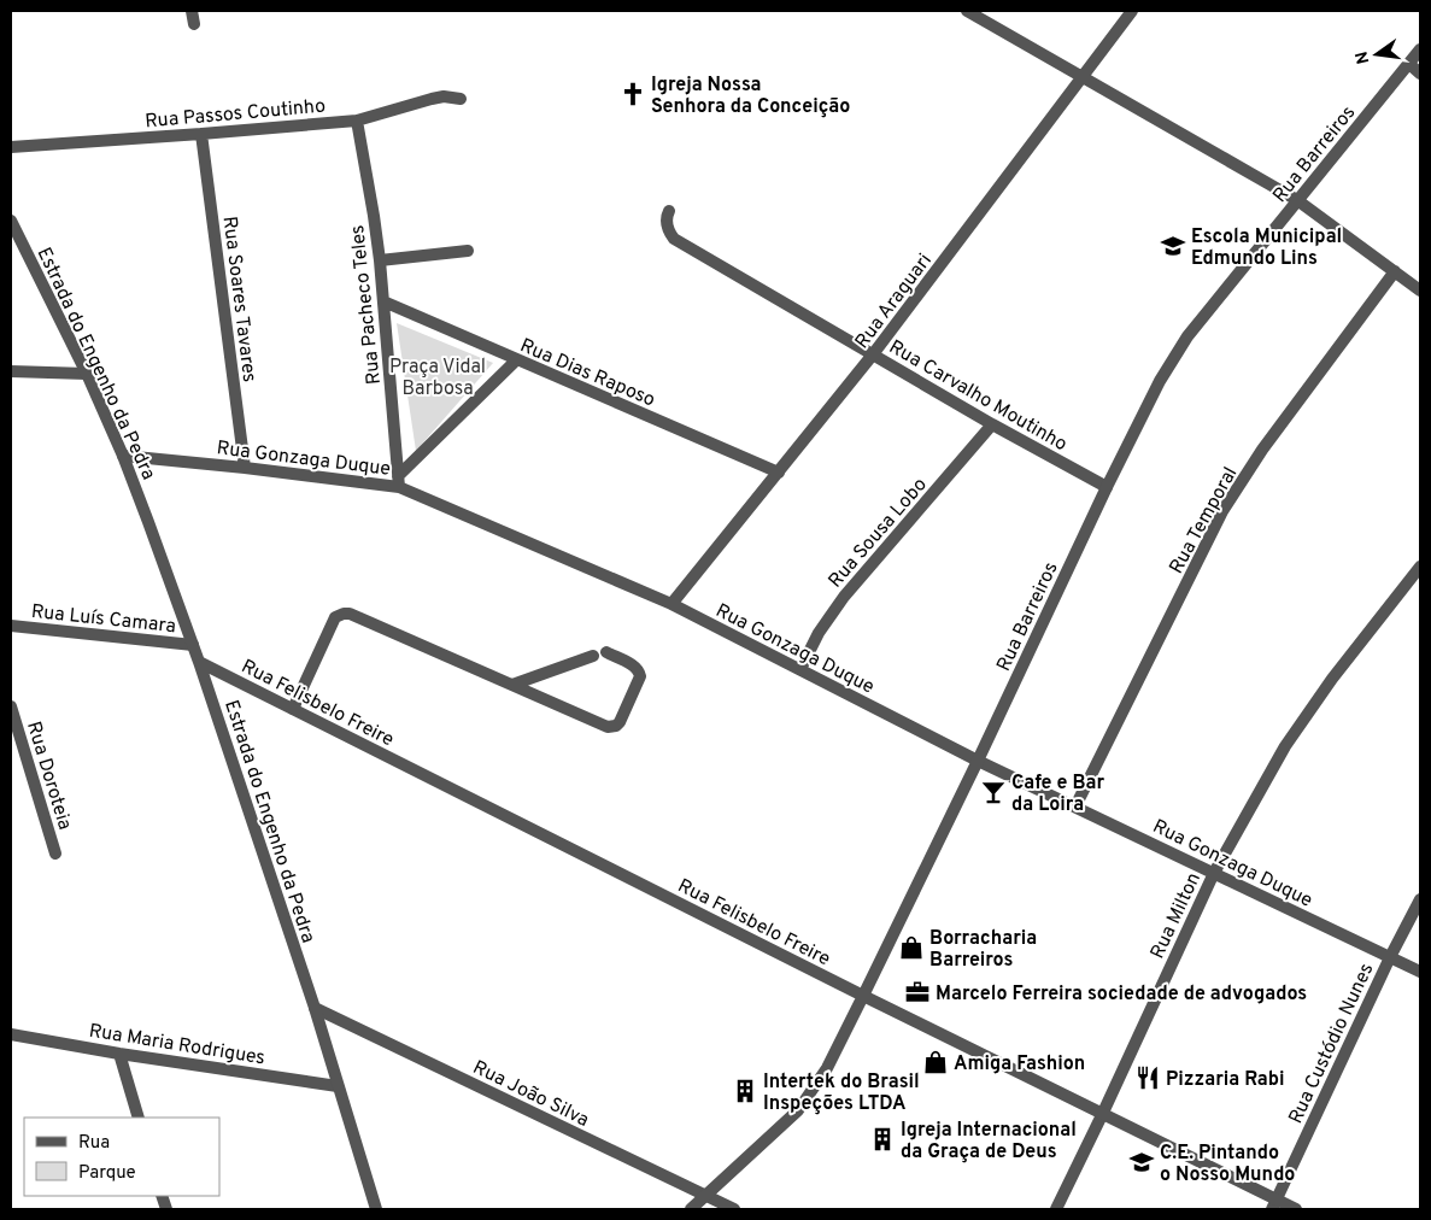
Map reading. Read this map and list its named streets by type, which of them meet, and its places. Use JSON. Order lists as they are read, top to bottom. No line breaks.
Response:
{"streets":{"street":["Rua Passos Coutinho","Rua Barreiros","Rua Soares Tavares","Rua Araguari","Rua Pacheco Teles","Estrada do Engenho da Pedra","Rua Dias Raposo","Rua Carvalho Moutinho","Rua Gonzaga Duque","Rua Temporal","Rua Sousa Lobo","Rua Luís Camara","Rua Felisbelo Freire","Rua Doroteia","Rua Milton","Rua Maria Rodrigues","Rua Custódio Nunes","Rua João Silva"]},"crossings":[["Rua Passos Coutinho","Rua Soares Tavares"],["Rua Passos Coutinho","Rua Pacheco Teles"],["Rua Barreiros","Rua Carvalho Moutinho"],["Rua Barreiros","Rua Gonzaga Duque"],["Rua Barreiros","Rua Felisbelo Freire"],["Rua Barreiros","Rua João Silva"],["Rua Soares Tavares","Rua Gonzaga Duque"],["Rua Araguari","Rua Dias Raposo"],["Rua Araguari","Rua Carvalho Moutinho"],["Rua Araguari","Rua Gonzaga Duque"],["Rua Pacheco Teles","Rua Dias Raposo"],["Rua Pacheco Teles","Rua Gonzaga Duque"],["Estrada do Engenho da Pedra","Rua Gonzaga Duque"],["Estrada do Engenho da Pedra","Rua Luís Camara"],["Estrada do Engenho da Pedra","Rua Felisbelo Freire"],["Estrada do Engenho da Pedra","Rua Maria Rodrigues"],["Estrada do Engenho da Pedra","Rua João Silva"],["Rua Carvalho Moutinho","Rua Sousa Lobo"],["Rua Gonzaga Duque","Rua Temporal"],["Rua Gonzaga Duque","Rua Sousa Lobo"],["Rua Gonzaga Duque","Rua Milton"],["Rua Gonzaga Duque","Rua Custódio Nunes"],["Rua Felisbelo Freire","Rua Milton"],["Rua Felisbelo Freire","Rua Custódio Nunes"]],"parks":["Praça Vidal Barbosa"],"places":{"church":["Igreja Nossa Senhora da Conceição"],"school or university":["Escola Municipal Edmundo Lins","C.E. Pintando o Nosso Mundo"],"bar":["Cafe e Bar da Loira"],"shop":["Borracharia Barreiros","Amiga Fashion"],"office":["Marcelo Ferreira sociedade de advogados"],"restaurant":["Pizzaria Rabi"],"building":["Intertek do Brasil Inspeções LTDA","Igreja Internacional da Graça de Deus"]},"legend":["Rua","Parque"],"north":"left"}
